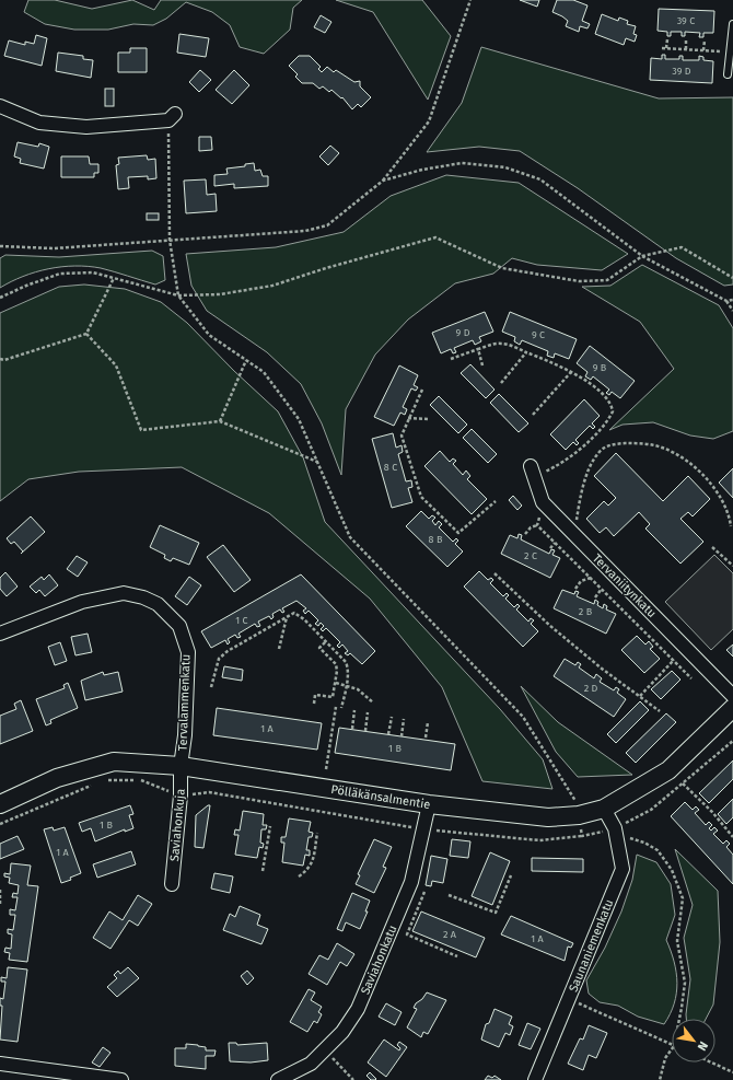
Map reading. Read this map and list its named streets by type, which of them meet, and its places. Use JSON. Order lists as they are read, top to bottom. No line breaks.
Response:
{"streets":{"street":["Tervaniitynkatu","Tervalammenkatu","Pölläkänsalmentie","Saviahonkuja","Saunaniemenkatu","Saviahonkatu"]},"crossings":[["Tervalammenkatu","Pölläkänsalmentie"],["Tervalammenkatu","Saviahonkuja"],["Pölläkänsalmentie","Saviahonkuja"],["Pölläkänsalmentie","Saunaniemenkatu"],["Pölläkänsalmentie","Saviahonkatu"]],"house_numbers":["39 C","39 D","9 D","9 C","9 B","8 C","8 B","2 C","2 B","1 C","2 D","1 A","1 B","1 B","1 A","2 A","1 A"],"north":"bottom right"}
